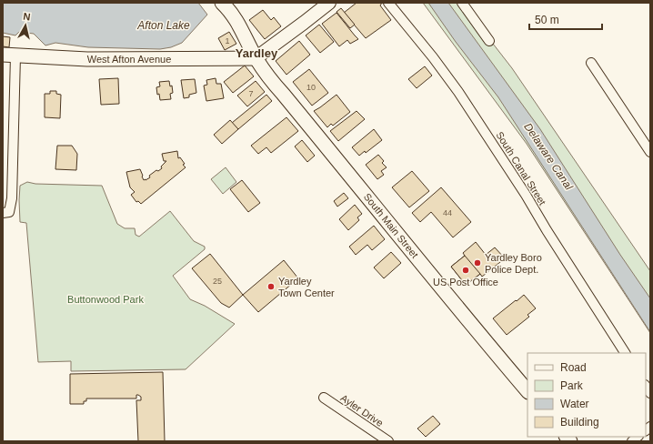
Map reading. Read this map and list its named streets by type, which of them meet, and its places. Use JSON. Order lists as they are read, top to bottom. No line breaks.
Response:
{"streets":{"main road":["West Afton Avenue","South Main Street"],"street":["South Canal Street","Ayler Drive"]},"crossings":[["West Afton Avenue","South Main Street"]],"districts":["Yardley"],"water":["Afton Lake","Delaware Canal"],"parks":["Buttonwood Park"],"places":["Yardley Boro Police Dept.","US Post Office","Yardley Town Center"],"house_numbers":["1","10","7","44","25"],"legend":["Road","Park","Water","Building"],"scale_bar":"50 m","north":"top"}
